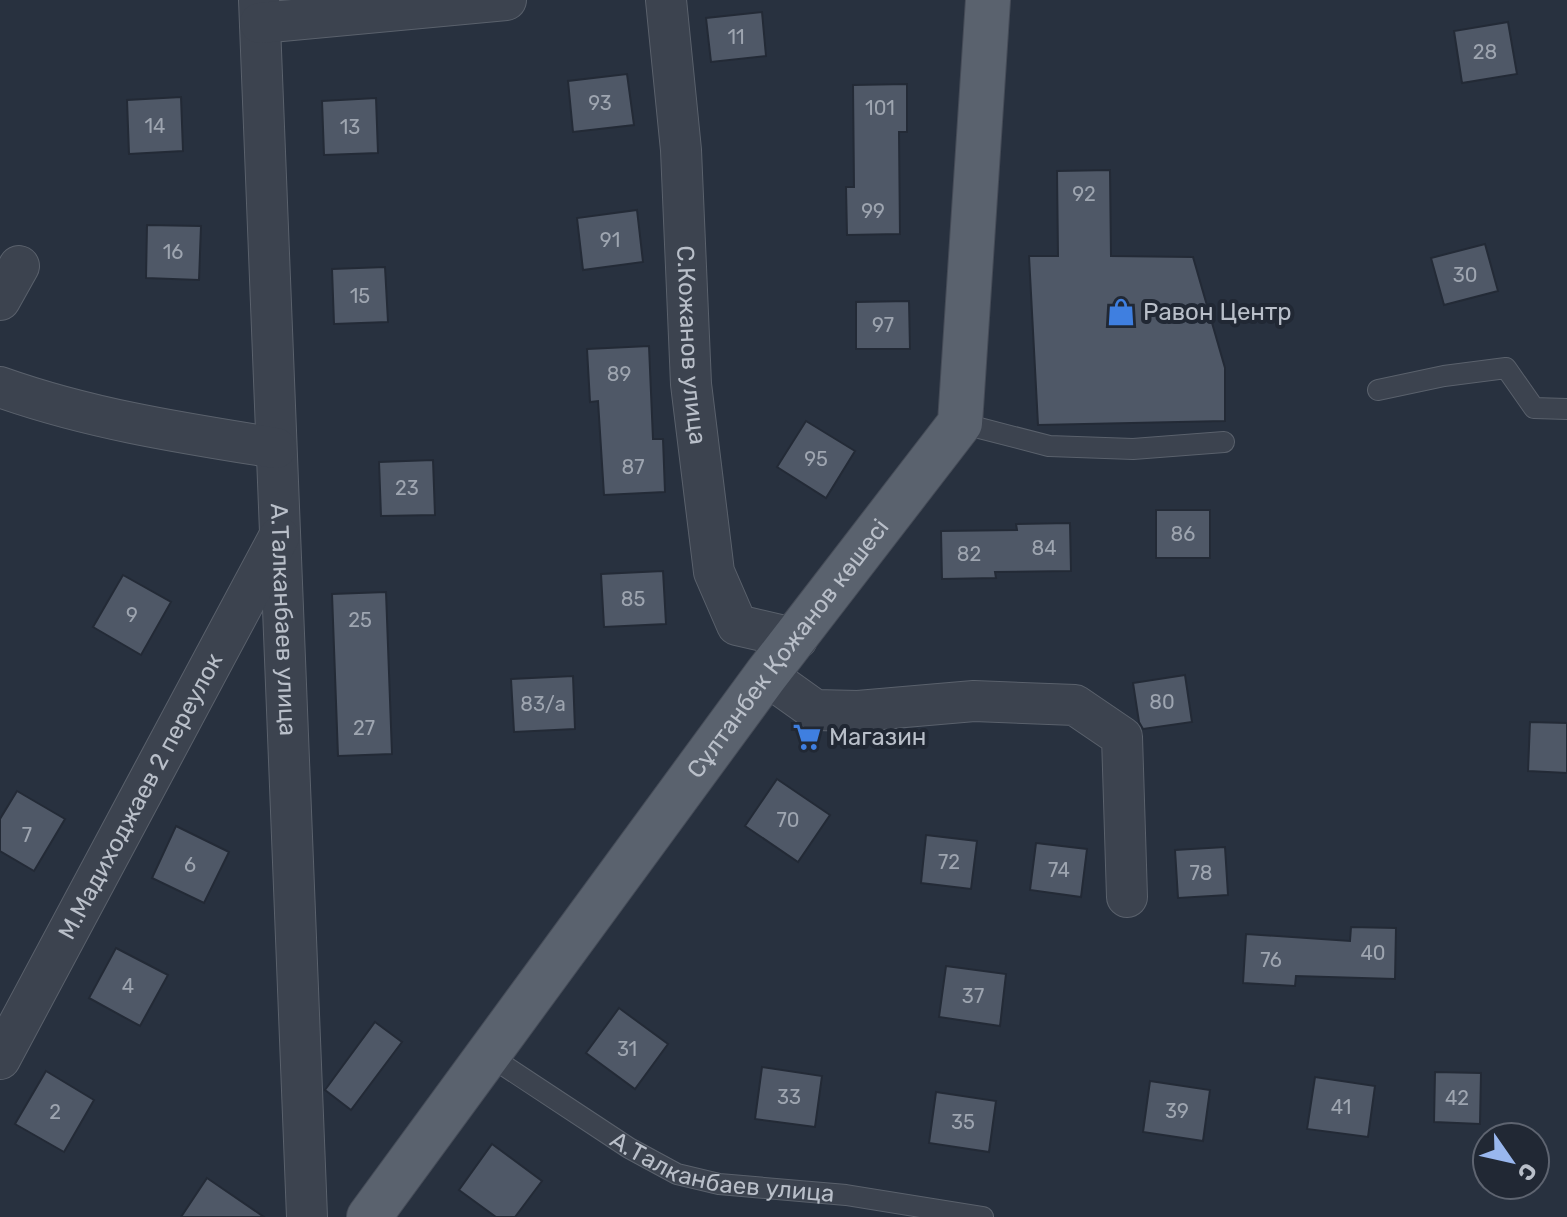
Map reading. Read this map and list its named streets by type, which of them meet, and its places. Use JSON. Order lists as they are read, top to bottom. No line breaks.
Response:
{"streets":{"main road":["Сұлтанбек Қожанов көшесі"],"street":["С.Кожанов улица","А.Талканбаев улица","М.Мадиходжаев 2 переулок"]},"crossings":[["С.Кожанов улица","Сұлтанбек Қожанов көшесі"],["А.Талканбаев улица","Сұлтанбек Қожанов көшесі"],["А.Талканбаев улица","М.Мадиходжаев 2 переулок"]],"places":{"shop":["Равон Центр"],"supermarket":["Магазин"]},"house_numbers":["11","28","93","101","14","13","92","99","91","16","30","15","97","89","95","87","23","86","84","82","85","9","25","80","83/а","27","70","7","72","6","74","78","40","76","4","37","31","33","42","41","39","2","35"],"north":"bottom right"}
